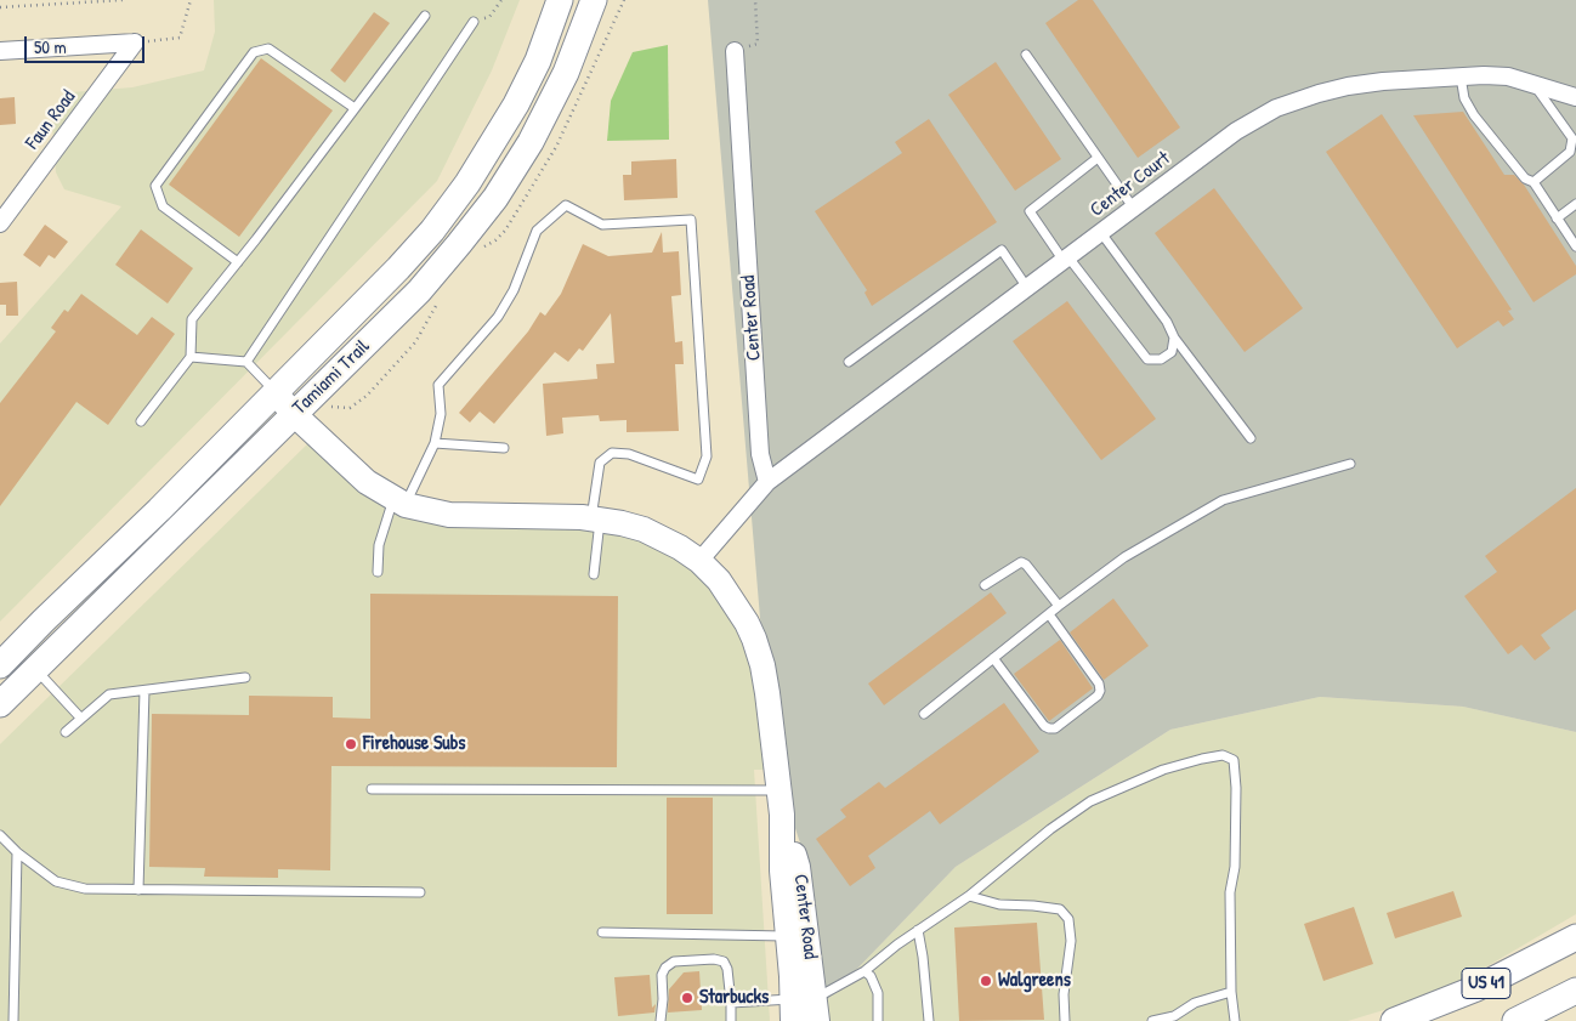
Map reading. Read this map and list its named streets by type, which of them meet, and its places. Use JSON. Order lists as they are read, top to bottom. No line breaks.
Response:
{"streets":{"main road":["Tamiami Trail","US 41"],"street":["Faun Road","Center Court","Center Road"]},"crossings":[["Center Court","Center Road"],["Center Road","Tamiami Trail"]],"places":["Firehouse Subs","Walgreens","Starbucks"],"scale_bar":"50 m"}
